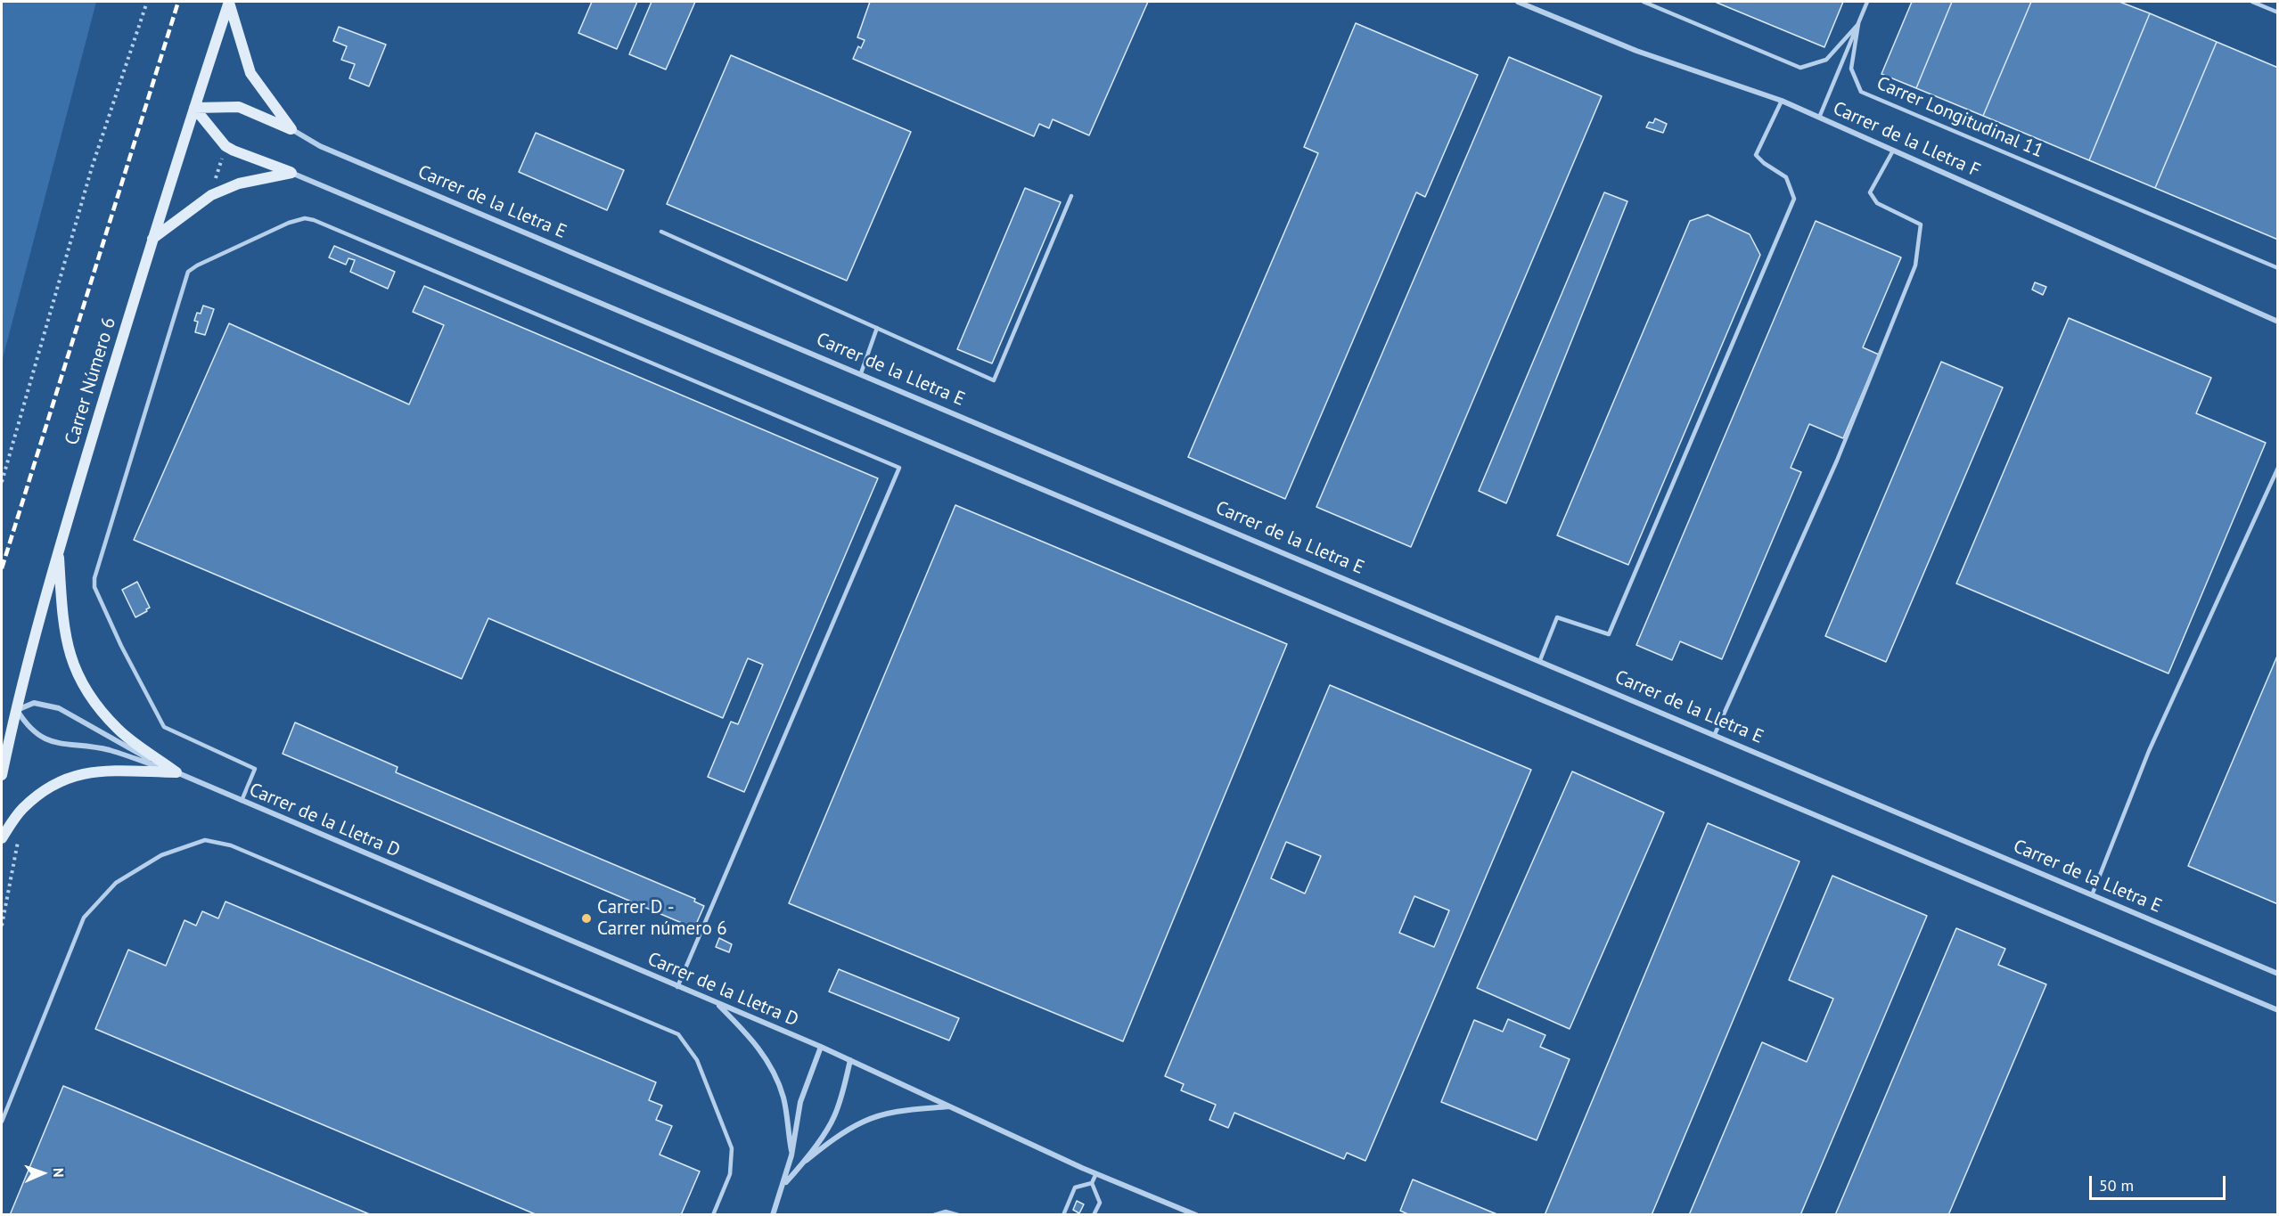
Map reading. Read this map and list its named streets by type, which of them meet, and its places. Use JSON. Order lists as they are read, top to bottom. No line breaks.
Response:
{"streets":{"main road":["Carrer Número 6"],"street":["Carrer de la Lletra F","Carrer de la Lletra E","Carrer de la Lletra D"],"lane":["Carrer Longitudinal 11"]},"places":["Carrer D - Carrer número 6"],"scale_bar":"50 m","north":"right"}
